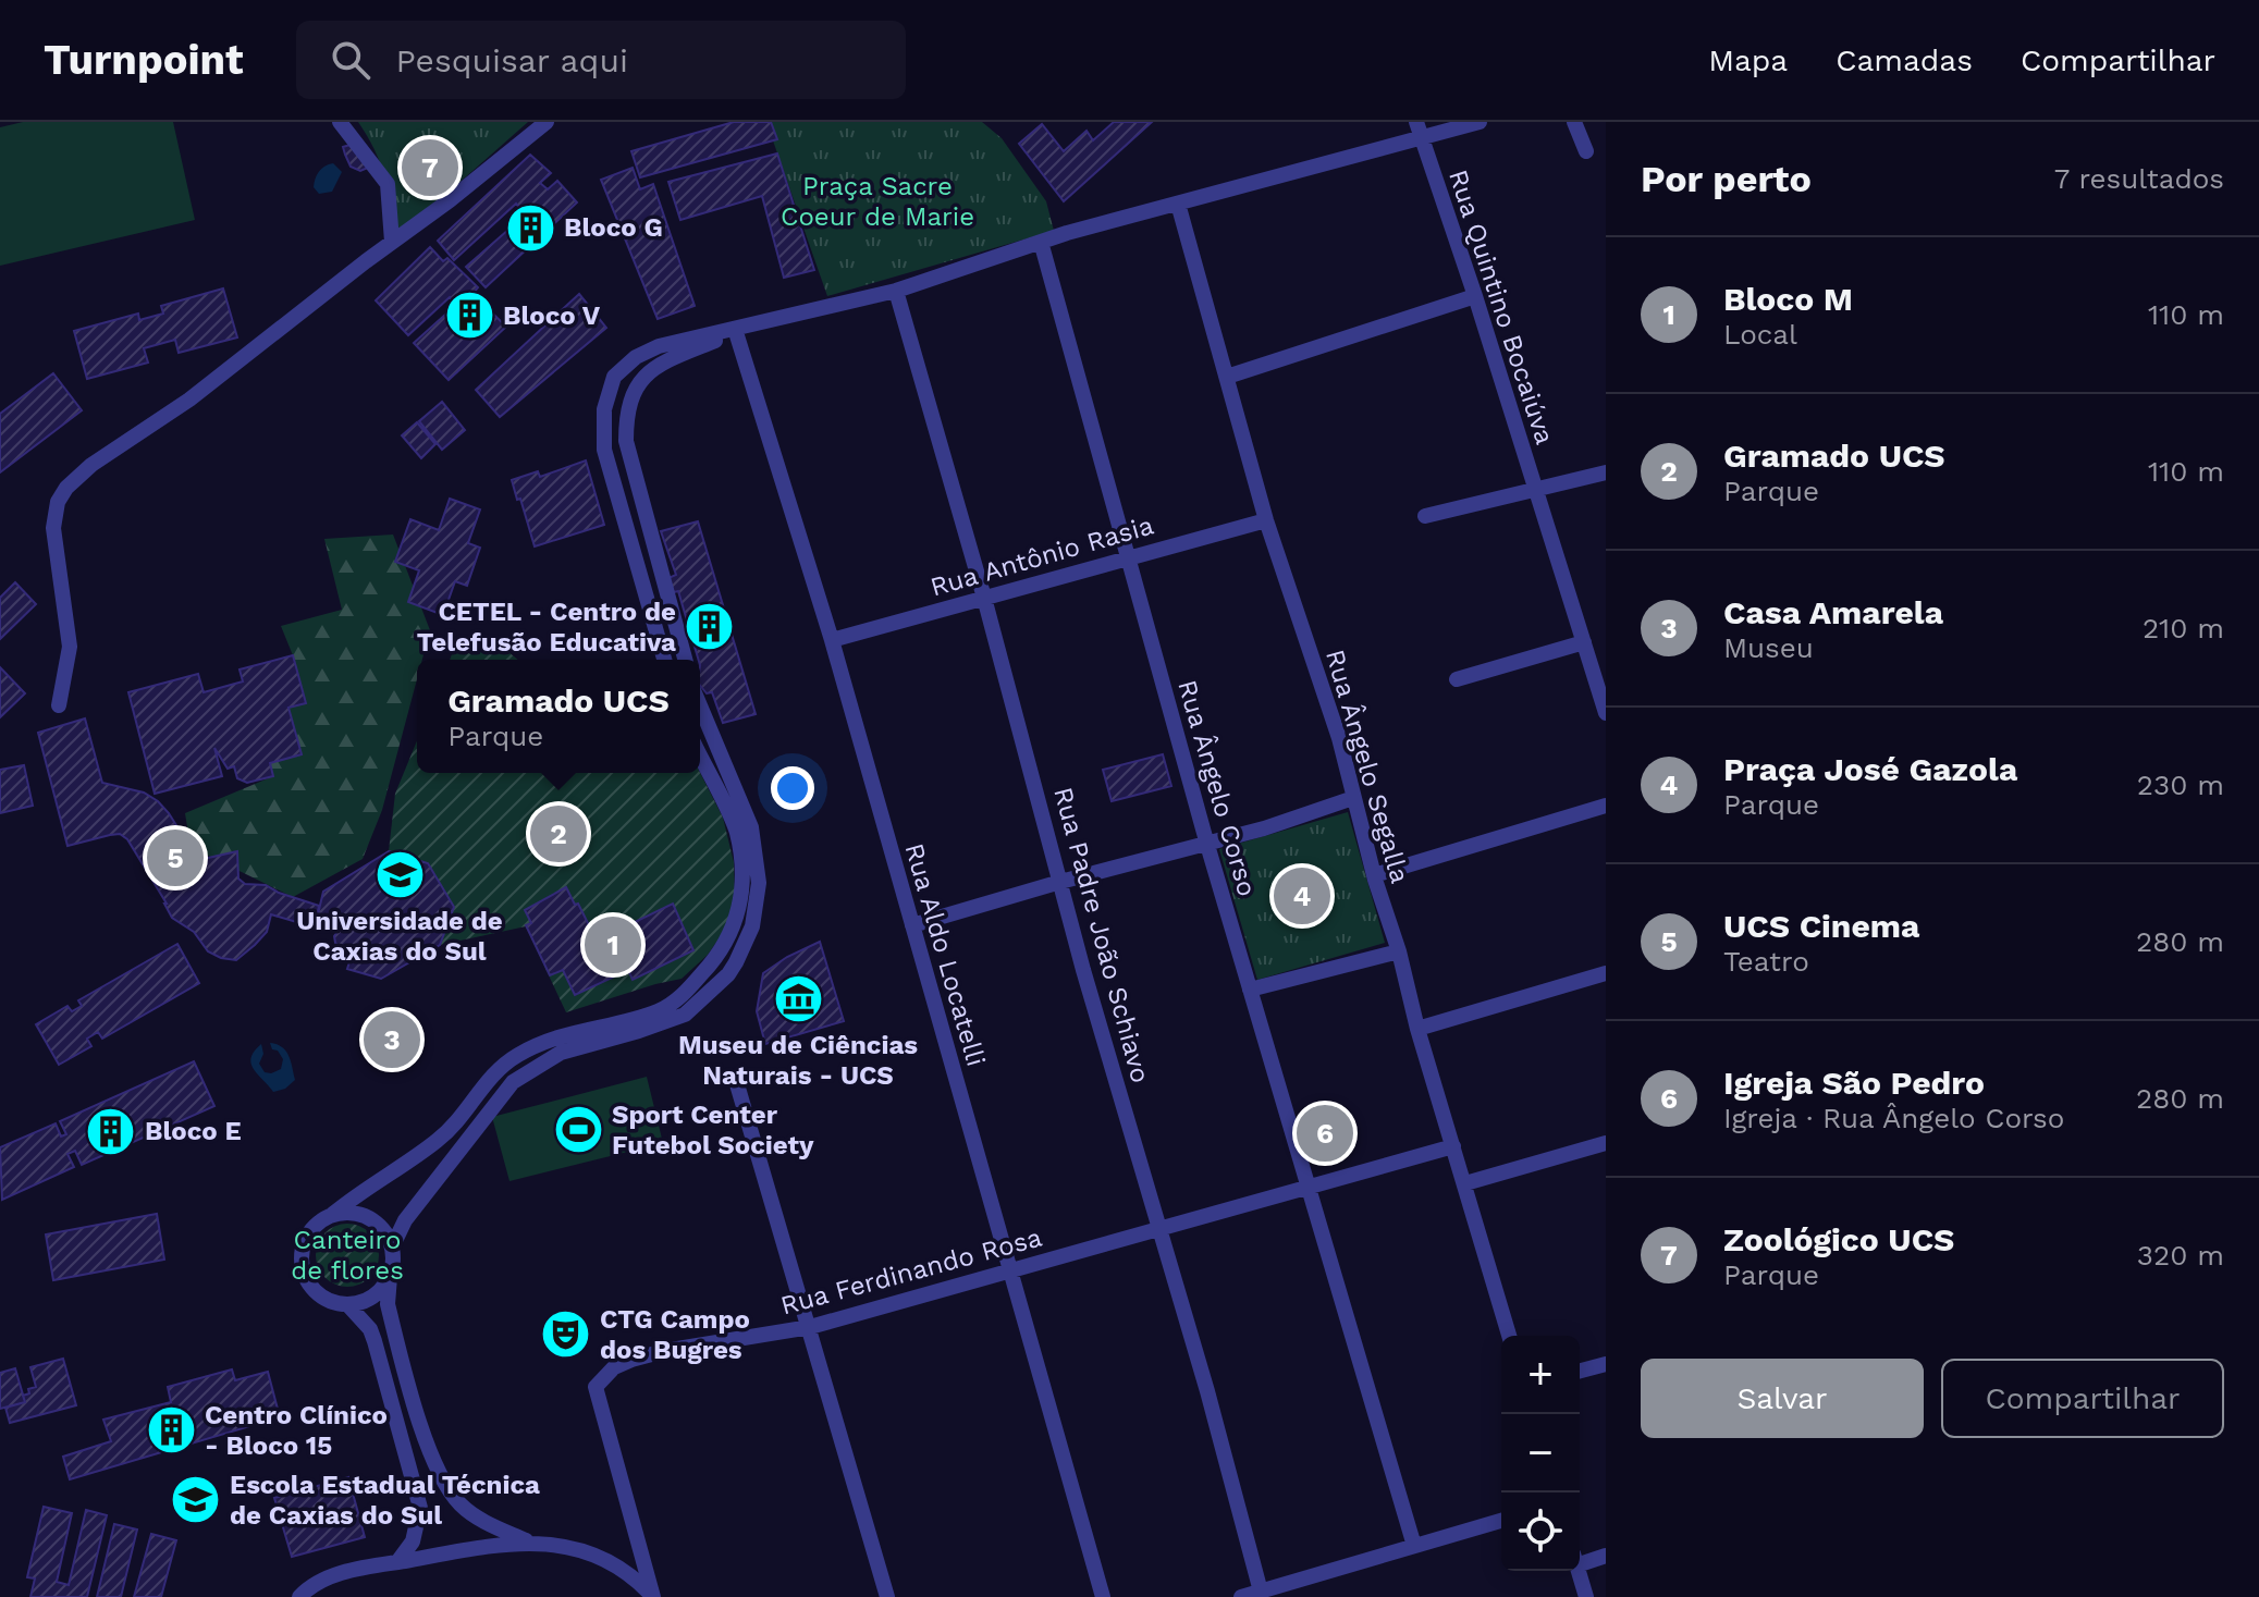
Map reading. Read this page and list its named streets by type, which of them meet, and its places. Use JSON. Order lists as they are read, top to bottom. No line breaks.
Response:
{"streets":{"street":["Rua Quintino Bocaiúva","Rua Antônio Rasia","Rua Ângelo Segalla","Rua Ângelo Corso","Rua Padre João Schiavo","Rua Aldo Locatelli","Rua Ferdinando Rosa"]},"crossings":[["Rua Antônio Rasia","Rua Ângelo Segalla"],["Rua Antônio Rasia","Rua Ângelo Corso"],["Rua Antônio Rasia","Rua Padre João Schiavo"],["Rua Antônio Rasia","Rua Aldo Locatelli"],["Rua Ângelo Segalla","Rua Ferdinando Rosa"],["Rua Ângelo Corso","Rua Ferdinando Rosa"],["Rua Padre João Schiavo","Rua Ferdinando Rosa"],["Rua Aldo Locatelli","Rua Ferdinando Rosa"]],"parks":["Praça Sacre Coeur de Marie","Canteiro de flores"],"places":{"building":["Bloco G","Bloco V","CETEL - Centro de Telefusão Educativa","Bloco E","Centro Clínico - Bloco 15"],"school or university":["Universidade de Caxias do Sul","Escola Estadual Técnica de Caxias do Sul"],"museum":["Museu de Ciências Naturais - UCS"],"sports":["Sport Center Futebol Society"],"theatre":["CTG Campo dos Bugres"]},"page":{"header":"Turnpoint","search":"Pesquisar aqui","nav":["Mapa","Camadas","Compartilhar"],"heading":["Por perto","7 resultados"],"pins":["7","2","5","4","1","3","6"],"list":[{"mark":"1","name":"Bloco M","note":"Local","value":"110 m"},{"mark":"2","name":"Gramado UCS","note":"Parque","value":"110 m"},{"mark":"3","name":"Casa Amarela","note":"Museu","value":"210 m"},{"mark":"4","name":"Praça José Gazola","note":"Parque","value":"230 m"},{"mark":"5","name":"UCS Cinema","note":"Teatro","value":"280 m"},{"mark":"6","name":"Igreja São Pedro","note":"Igreja · Rua Ângelo Corso","value":"280 m"},{"mark":"7","name":"Zoológico UCS","note":"Parque","value":"320 m"}],"popup":["Gramado UCS","Parque"],"buttons":["Salvar","Compartilhar"],"map_buttons":["+","−"]}}
